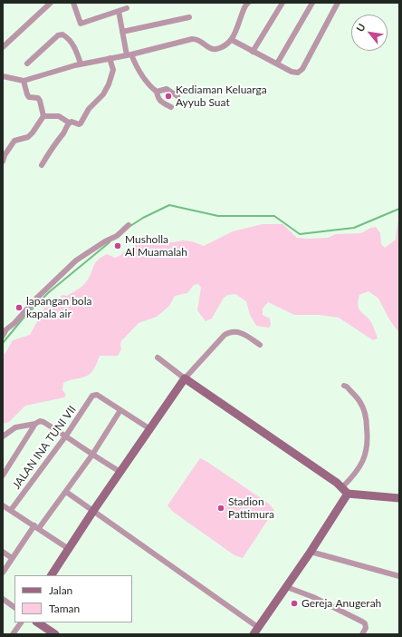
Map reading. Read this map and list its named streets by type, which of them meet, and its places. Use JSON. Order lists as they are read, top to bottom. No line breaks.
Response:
{"streets":{"street":["JALAN INA TUNI VII"]},"places":["Kediaman Keluarga Ayyub Suat","Musholla Al Muamalah","lapangan bola kapala air","Stadion Pattimura","Gereja Anugerah"],"legend":["Jalan","Taman"],"north":"top left"}
